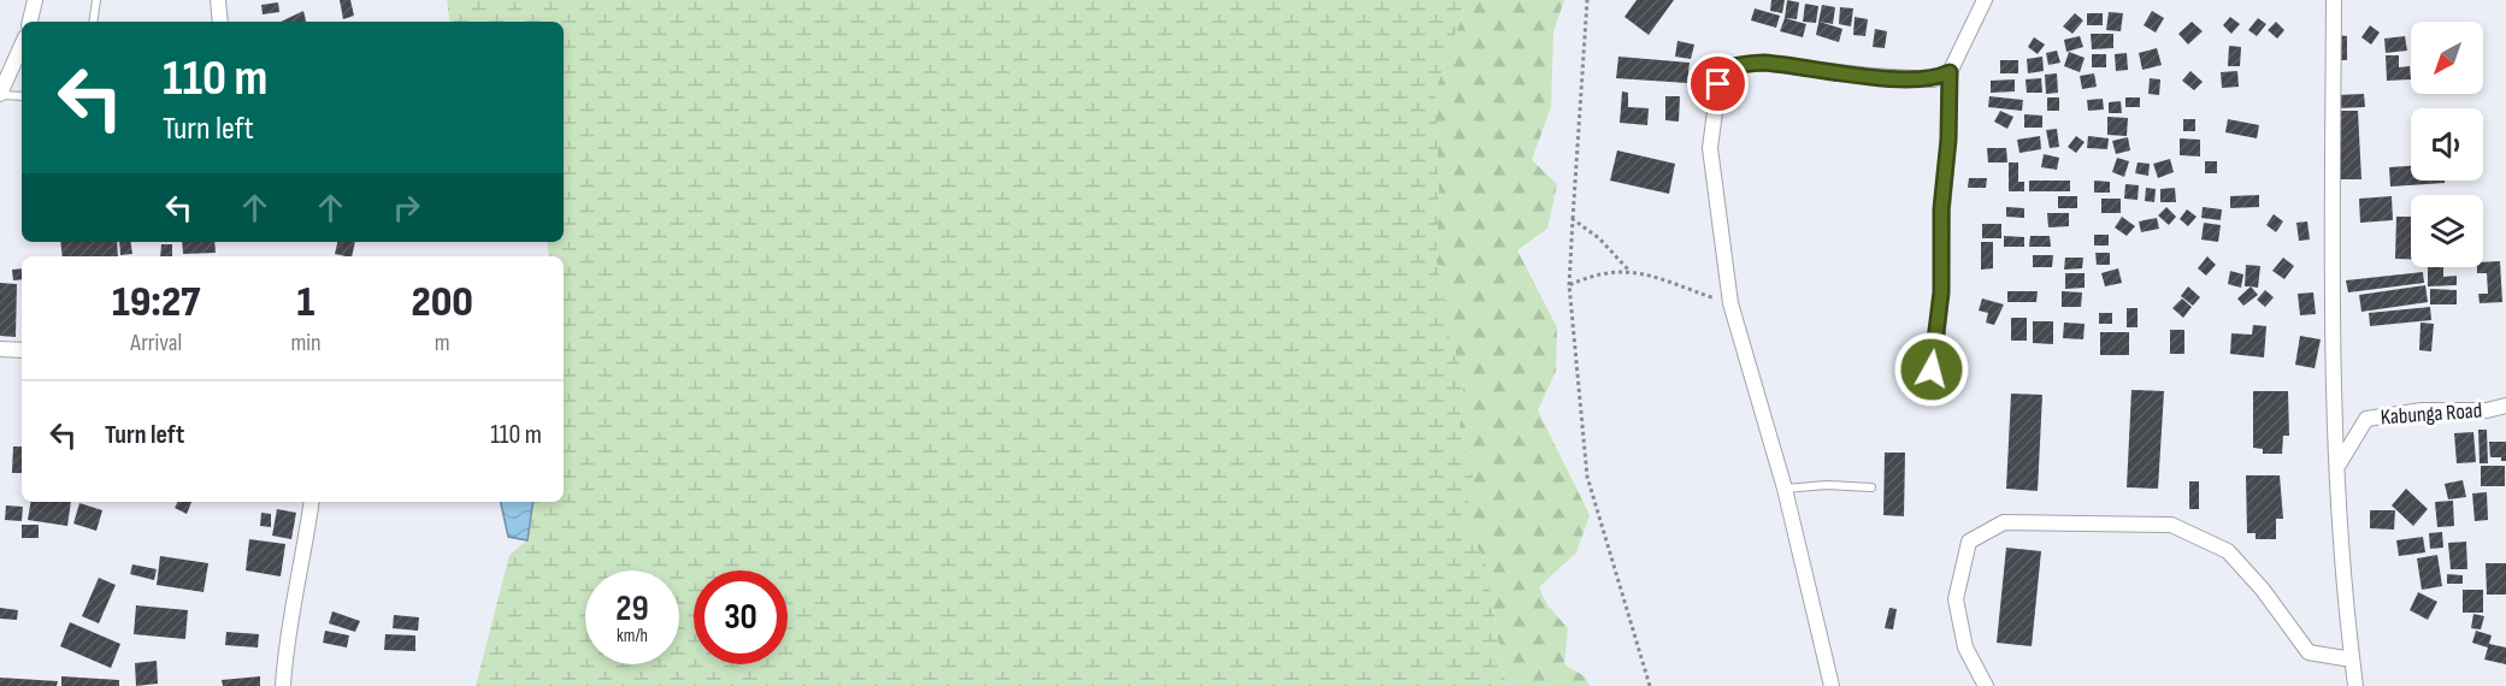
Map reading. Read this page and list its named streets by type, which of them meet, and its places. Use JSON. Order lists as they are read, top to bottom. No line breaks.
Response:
{"streets":{"street":["Kabunga Road"]},"north":"bottom left","page":{"turn":["110 m","Turn left"],"eta":["19:27","Arrival","1","min","200","m"],"list":[{"name":"Turn left","value":"110 m"}],"speed":"29 km/h","limit":"30"}}
